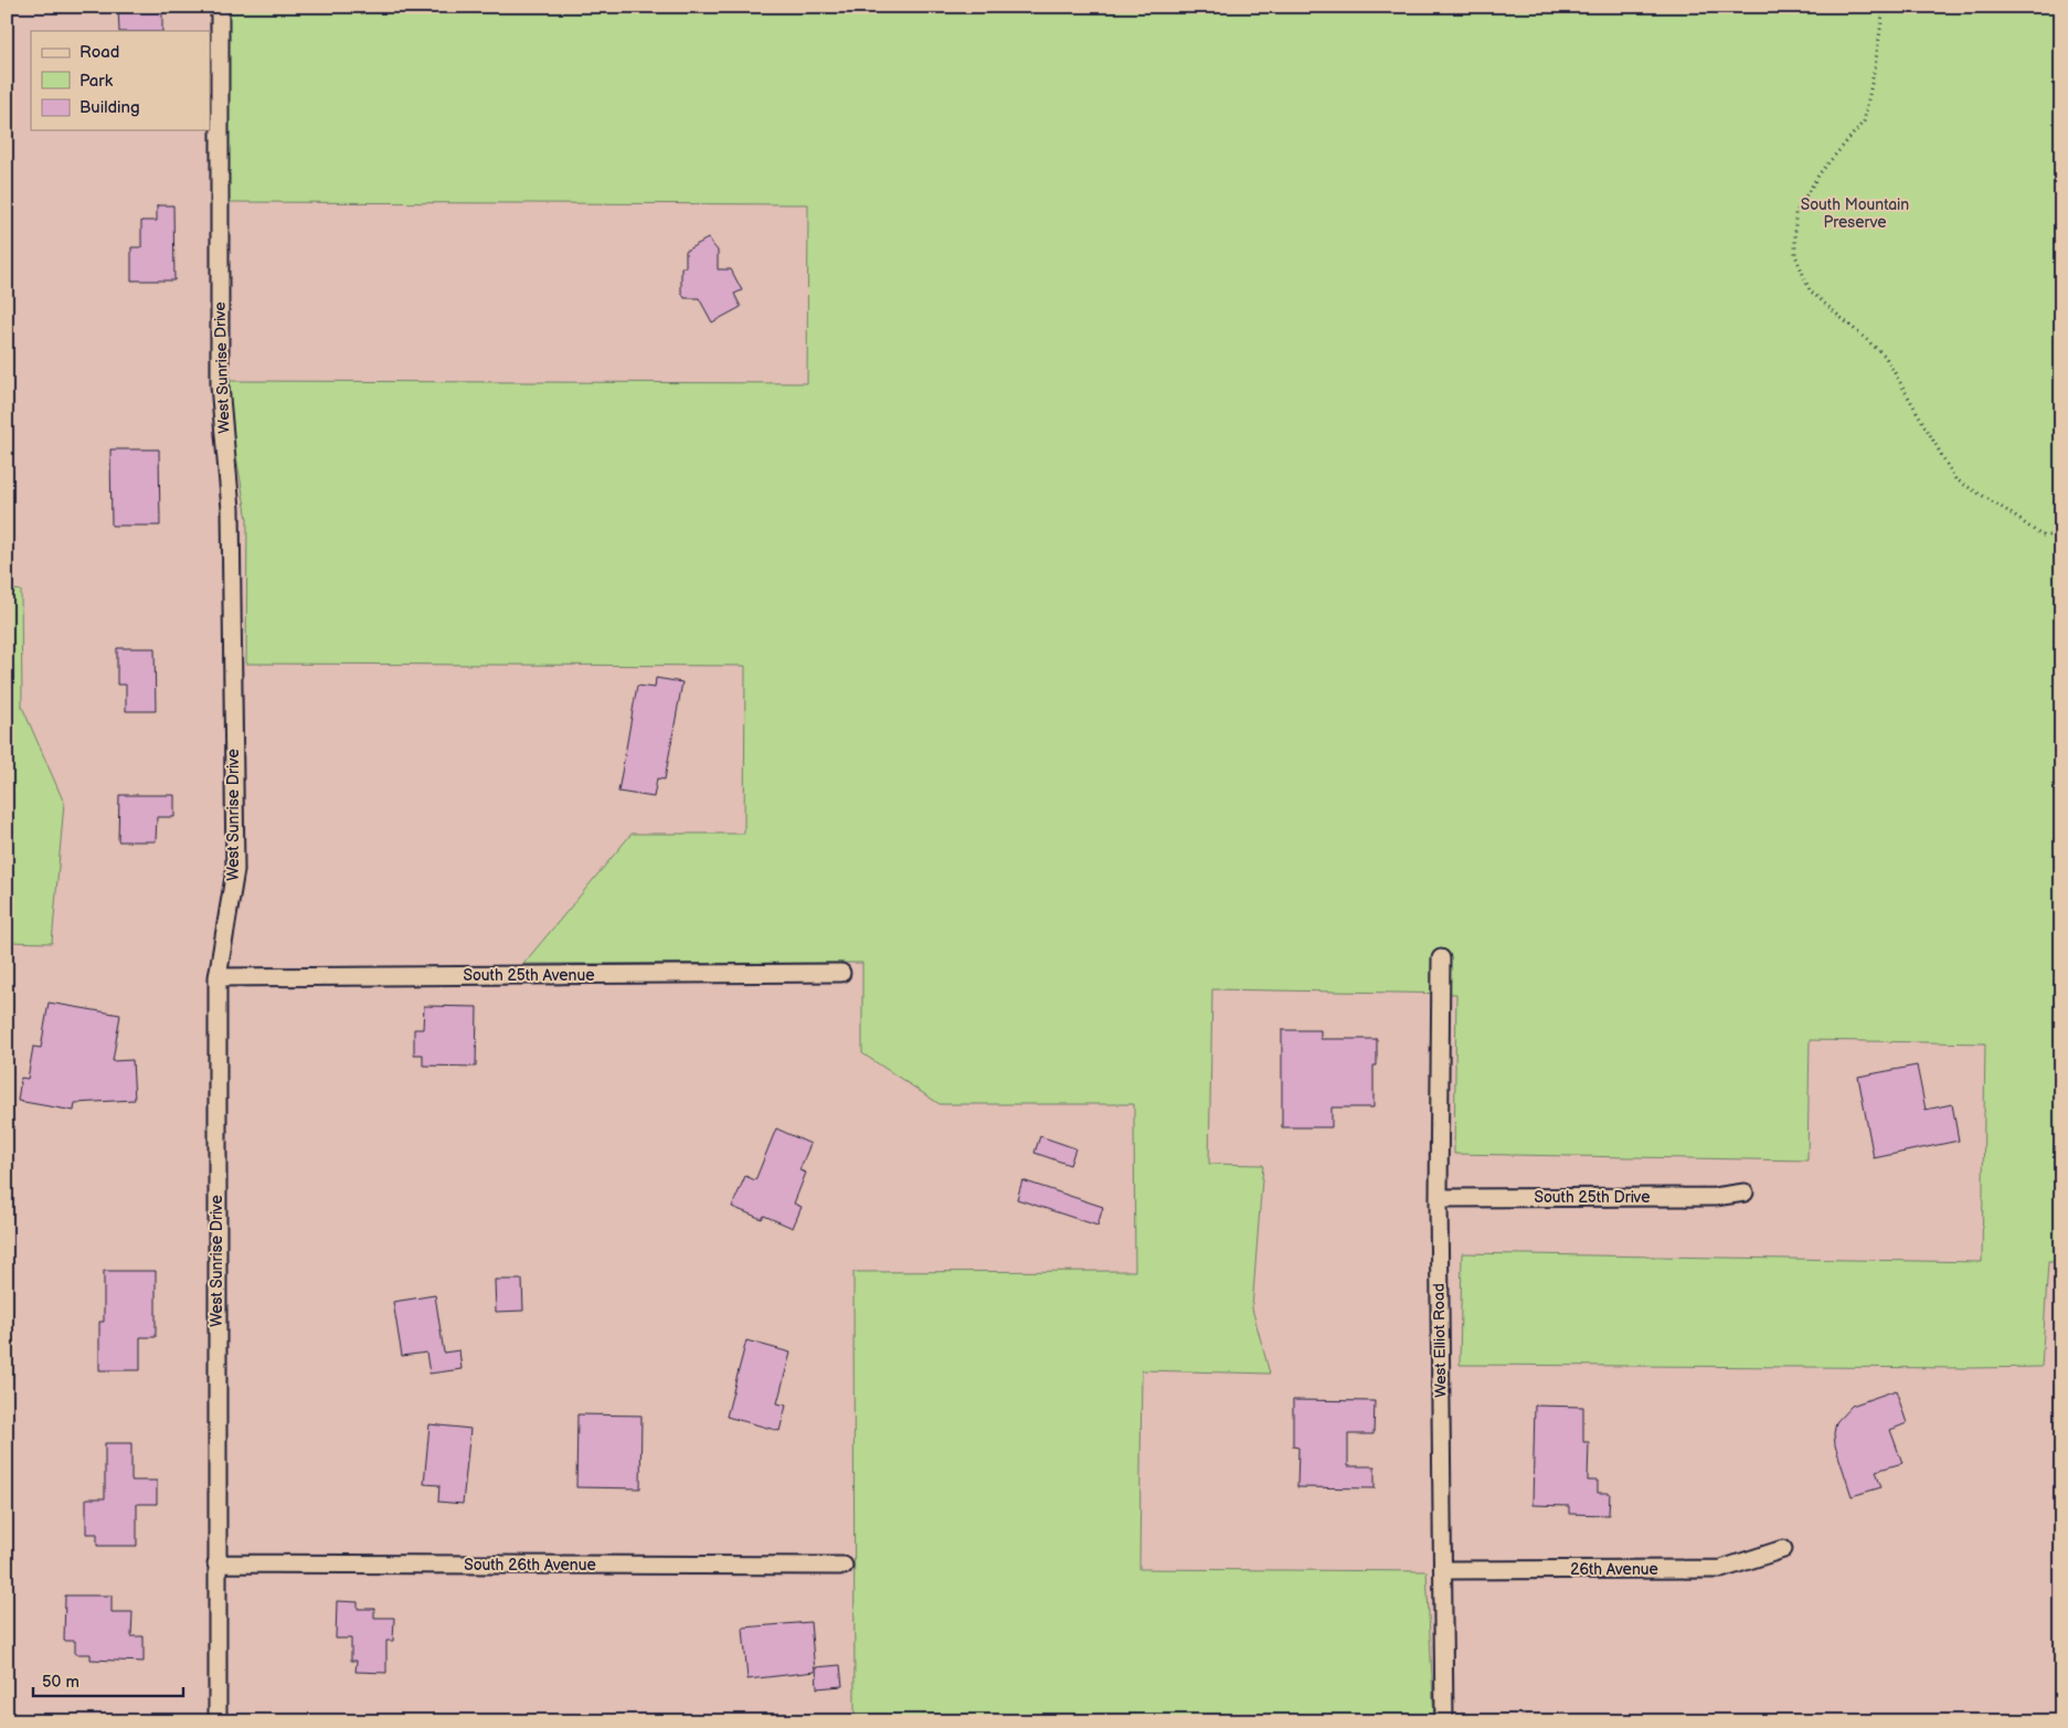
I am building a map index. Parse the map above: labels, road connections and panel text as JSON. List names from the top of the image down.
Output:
{
  "streets": {
    "street": [
      "West Sunrise Drive",
      "South 25th Avenue",
      "South 25th Drive",
      "West Elliot Road",
      "South 26th Avenue",
      "26th Avenue"
    ]
  },
  "crossings": [
    ["West Sunrise Drive", "South 25th Avenue"],
    ["West Sunrise Drive", "South 26th Avenue"],
    ["South 25th Drive", "West Elliot Road"],
    ["West Elliot Road", "26th Avenue"]
  ],
  "parks": ["South Mountain Preserve"],
  "legend": ["Road", "Park", "Building"],
  "scale_bar": "50 m"
}
